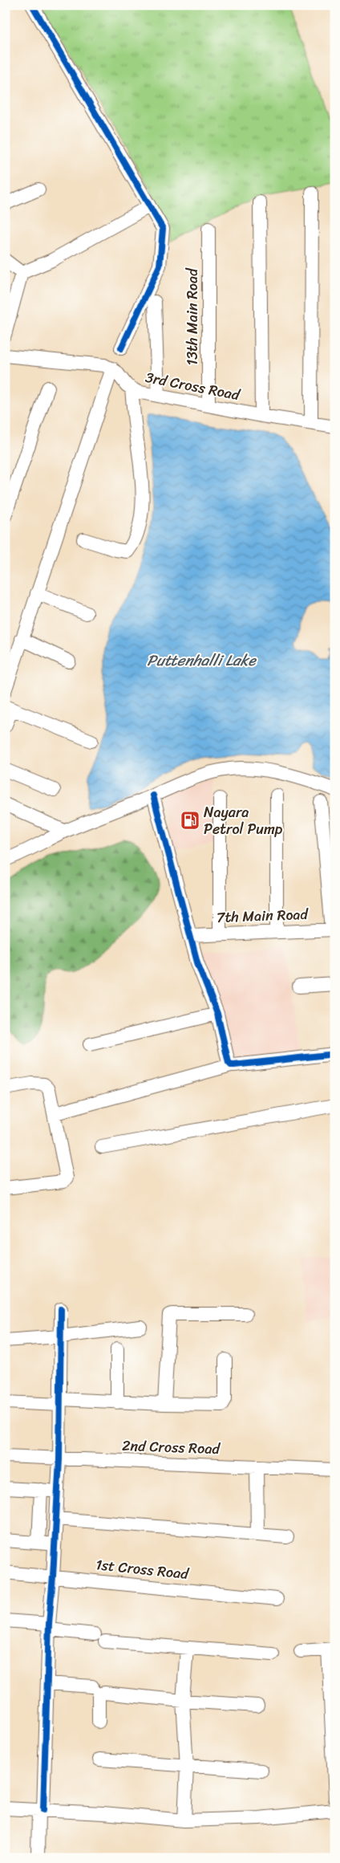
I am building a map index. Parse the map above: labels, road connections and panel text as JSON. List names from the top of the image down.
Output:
{
  "streets": {
    "street": [
      "13th Main Road",
      "3rd Cross Road",
      "7th Main Road",
      "2nd Cross Road",
      "1st Cross Road"
    ]
  },
  "crossings": [
    ["13th Main Road", "3rd Cross Road"]
  ],
  "water": ["Puttenhalli Lake"],
  "places": {
    "fuel station": ["Nayara Petrol Pump"]
  }
}
